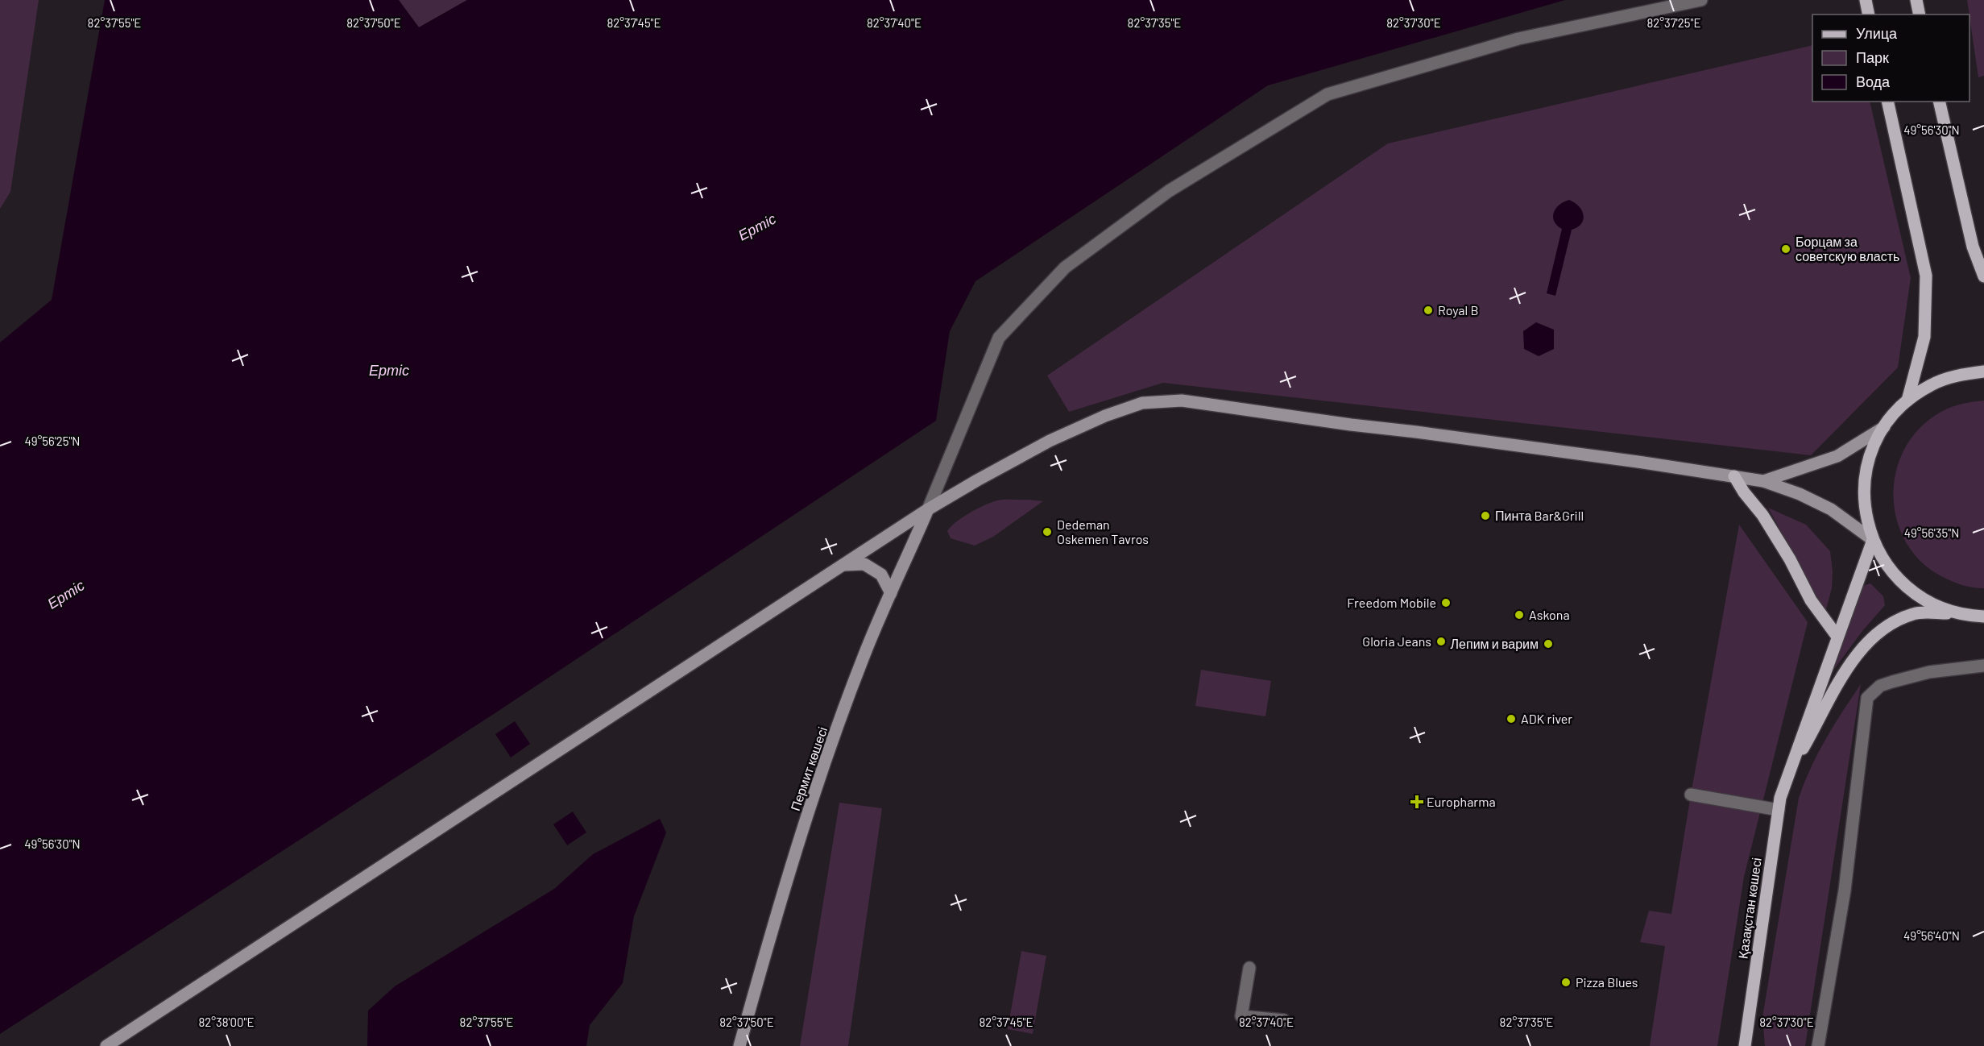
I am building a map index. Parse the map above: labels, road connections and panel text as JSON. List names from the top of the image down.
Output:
{
  "streets": {
    "main road": ["Пермит көшесі", "Қазақстан көшесі"]
  },
  "water": ["Ертіс"],
  "places": {
    "other": [
      "Борцам за советскую власть",
      "Royal B",
      "Пинта Bar&Grill",
      "Dedeman Oskemen Tavros",
      "Freedom Mobile",
      "Askona",
      "Gloria Jeans",
      "Лепим и варим",
      "ADK river",
      "Pizza Blues"
    ],
    "health": ["Europharma"]
  },
  "legend": ["Улица", "Парк", "Вода"],
  "coordinates": [
    "82°37'55\"E",
    "82°37'50\"E",
    "82°37'45\"E",
    "82°37'40\"E",
    "82°37'35\"E",
    "82°37'30\"E",
    "82°37'25\"E",
    "49°56'30\"N",
    "49°56'25\"N",
    "49°56'35\"N",
    "49°56'40\"N",
    "82°38'00\"E"
  ]
}
